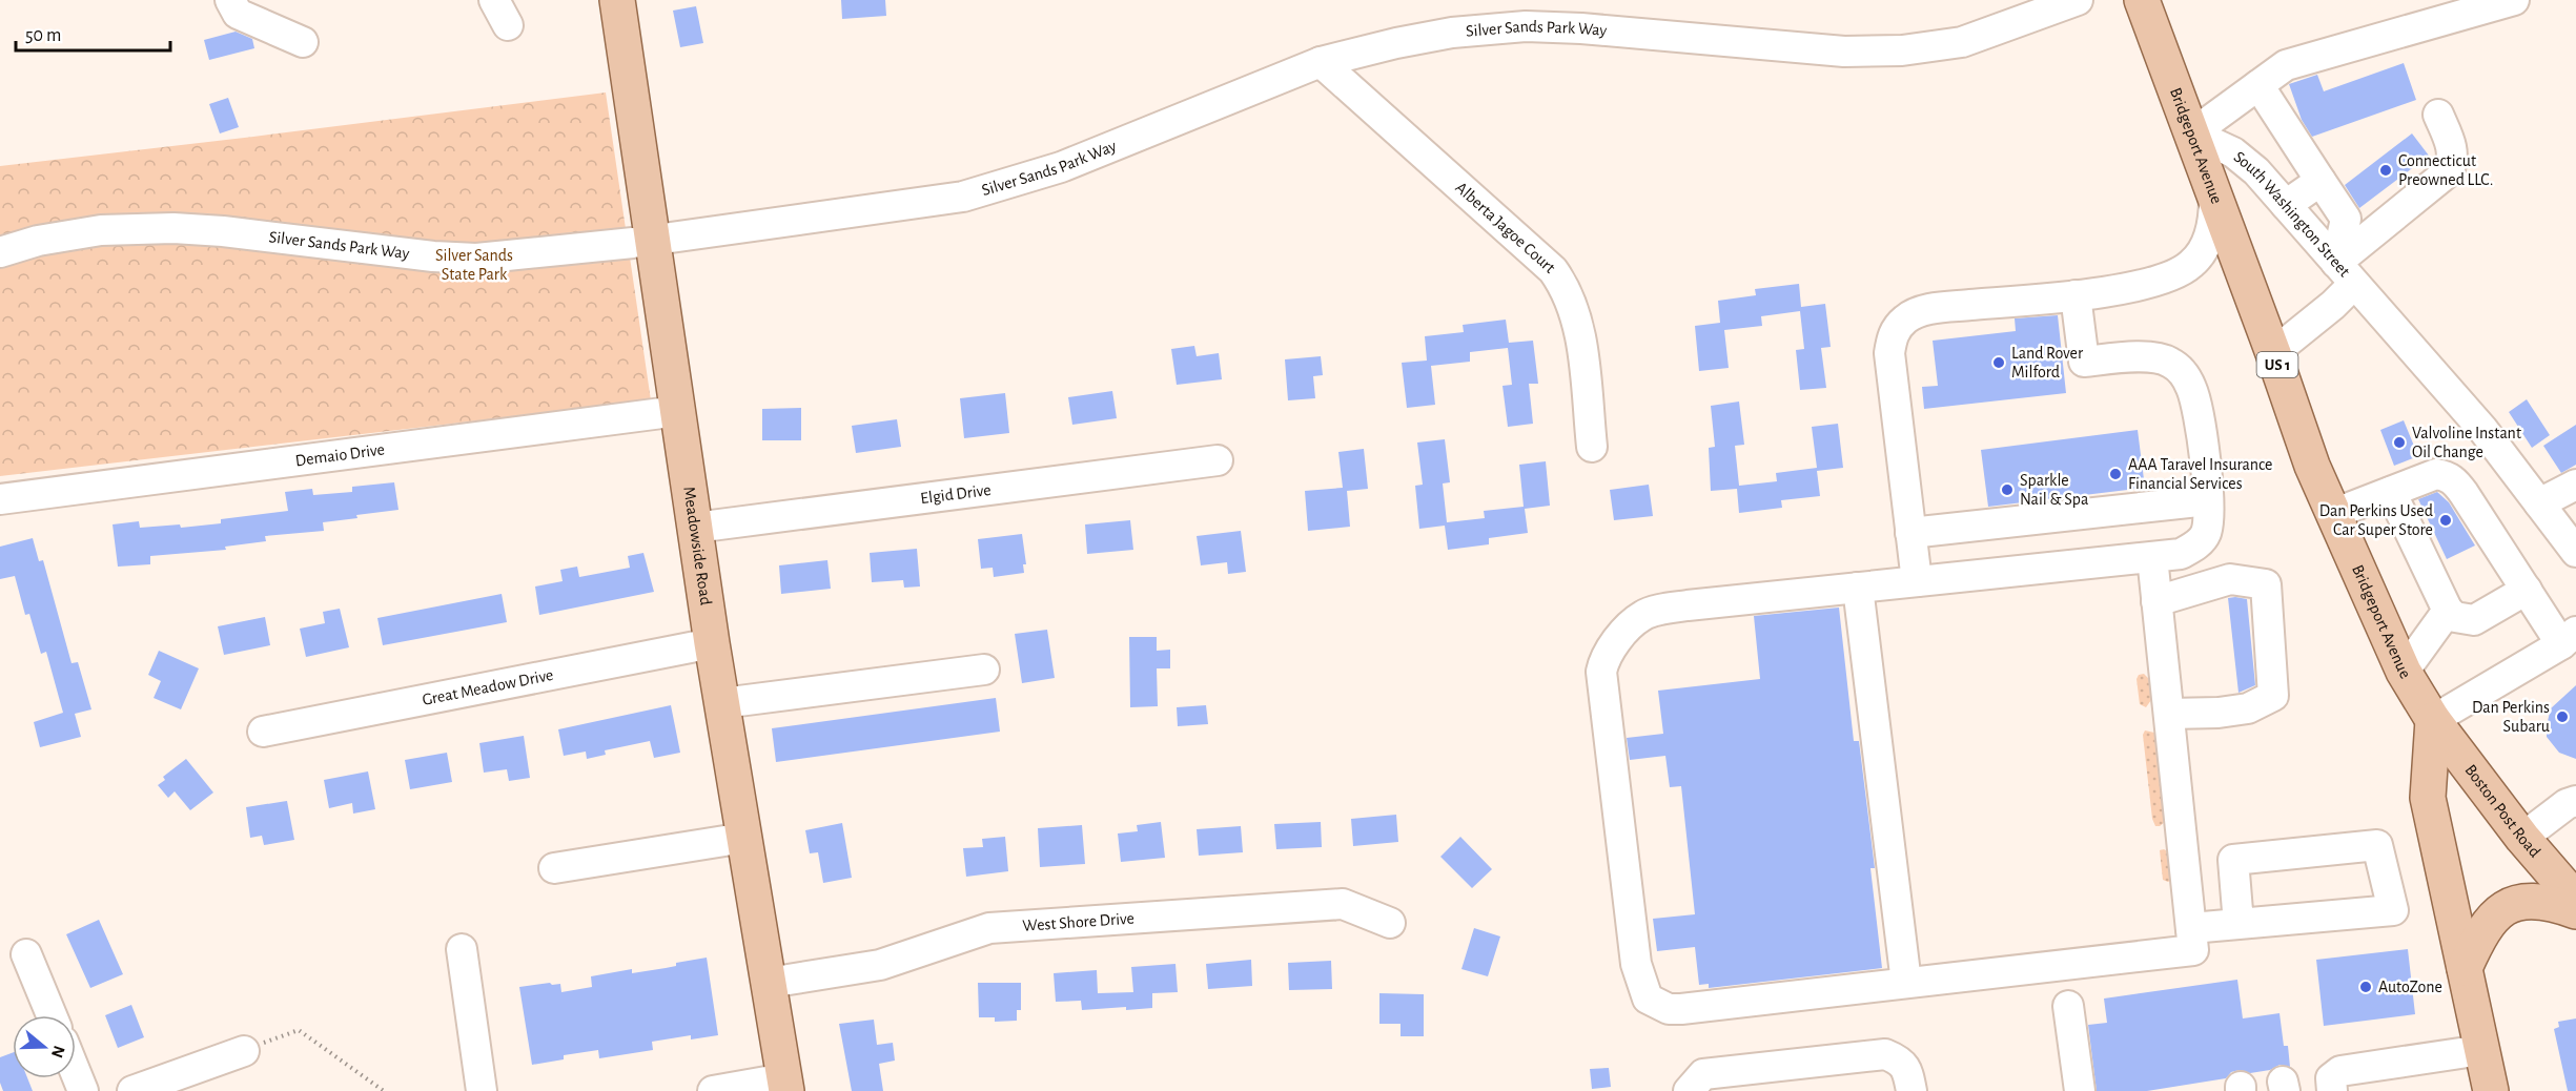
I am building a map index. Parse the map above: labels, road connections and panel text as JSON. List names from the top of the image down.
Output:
{
  "streets": {
    "main road": [
      "Bridgeport Avenue",
      "US 1",
      "Meadowside Road",
      "Boston Post Road"
    ],
    "street": [
      "Silver Sands Park Way",
      "South Washington Street",
      "Alberta Jagoe Court",
      "Demaio Drive",
      "Elgid Drive",
      "Great Meadow Drive",
      "West Shore Drive"
    ]
  },
  "crossings": [
    ["Silver Sands Park Way", "Alberta Jagoe Court"],
    ["Silver Sands Park Way", "Meadowside Road"],
    ["Bridgeport Avenue", "South Washington Street"],
    ["Bridgeport Avenue", "Boston Post Road"],
    ["Demaio Drive", "Meadowside Road"],
    ["Elgid Drive", "Meadowside Road"],
    ["Meadowside Road", "Great Meadow Drive"],
    ["Meadowside Road", "West Shore Drive"]
  ],
  "parks": ["Silver Sands State Park"],
  "places": [
    "Connecticut Preowned LLC.",
    "Land Rover Milford",
    "Valvoline Instant Oil Change",
    "AAA Taravel Insurance Financial Services",
    "Sparkle Nail & Spa",
    "Dan Perkins Used Car Super Store",
    "Dan Perkins Subaru",
    "AutoZone"
  ],
  "scale_bar": "50 m",
  "north": "right"
}
